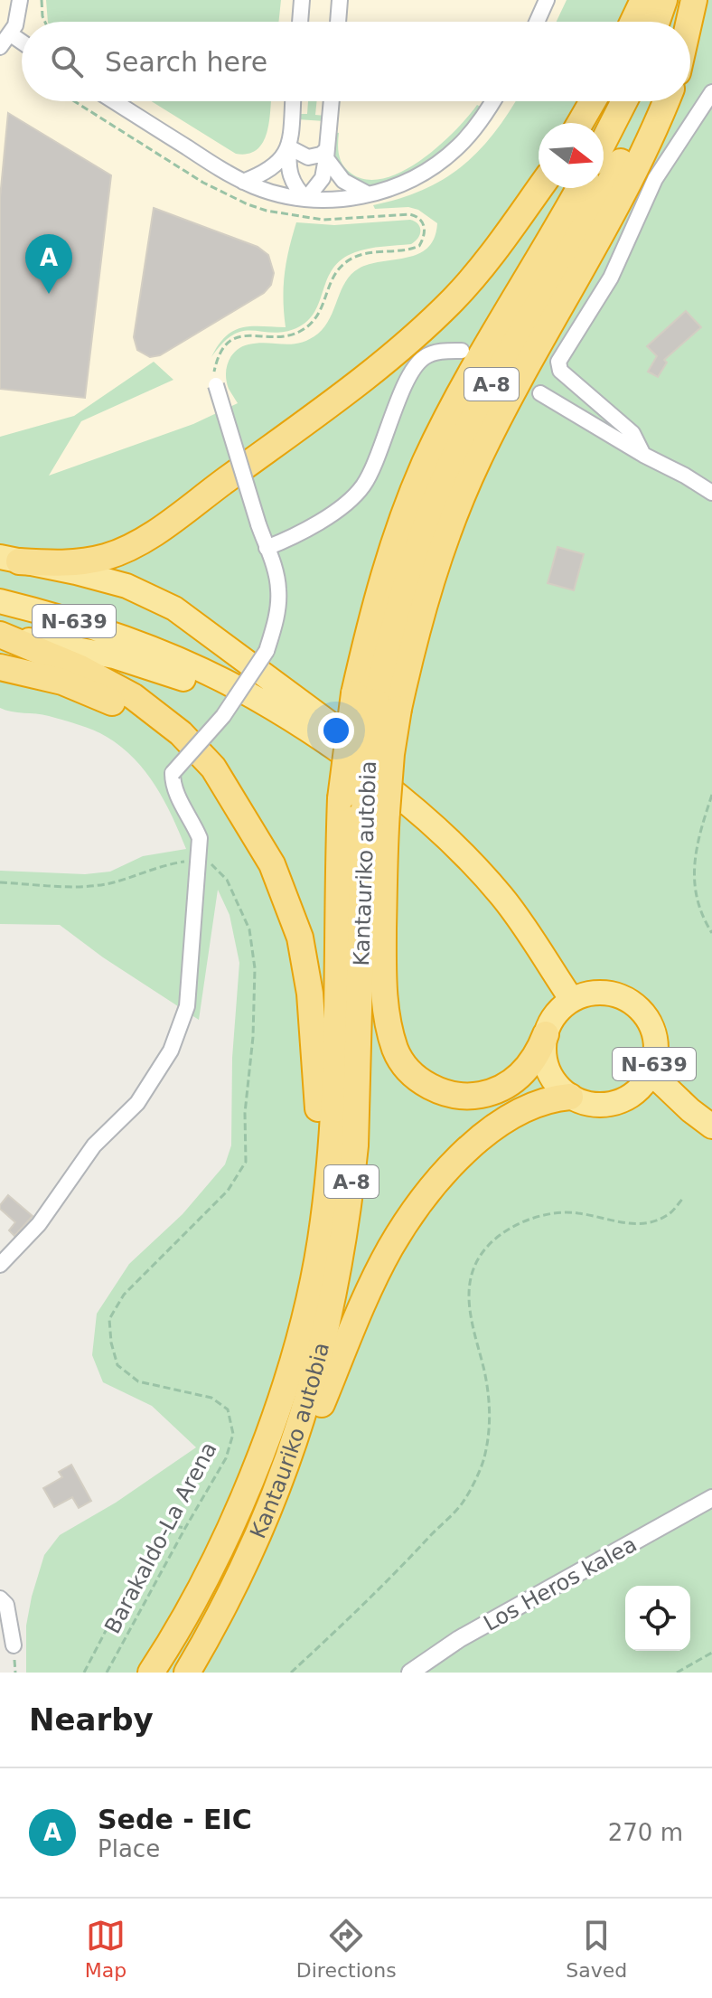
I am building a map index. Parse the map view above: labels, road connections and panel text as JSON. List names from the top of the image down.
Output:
{
  "streets": {
    "highway": ["A-8", "N-639", "Kantauriko autobia"],
    "street": ["Los Heros kalea"],
    "path": ["Barakaldo-La Arena"]
  },
  "crossings": [
    ["N-639", "Kantauriko autobia"]
  ],
  "north": "right",
  "page": {
    "search": "Search here",
    "pins": "A",
    "heading": "Nearby",
    "list": [
      {
        "mark": "A",
        "name": "Sede - EIC",
        "note": "Place",
        "value": "270 m"
      }
    ],
    "nav": ["Map", "Directions", "Saved"]
  }
}
